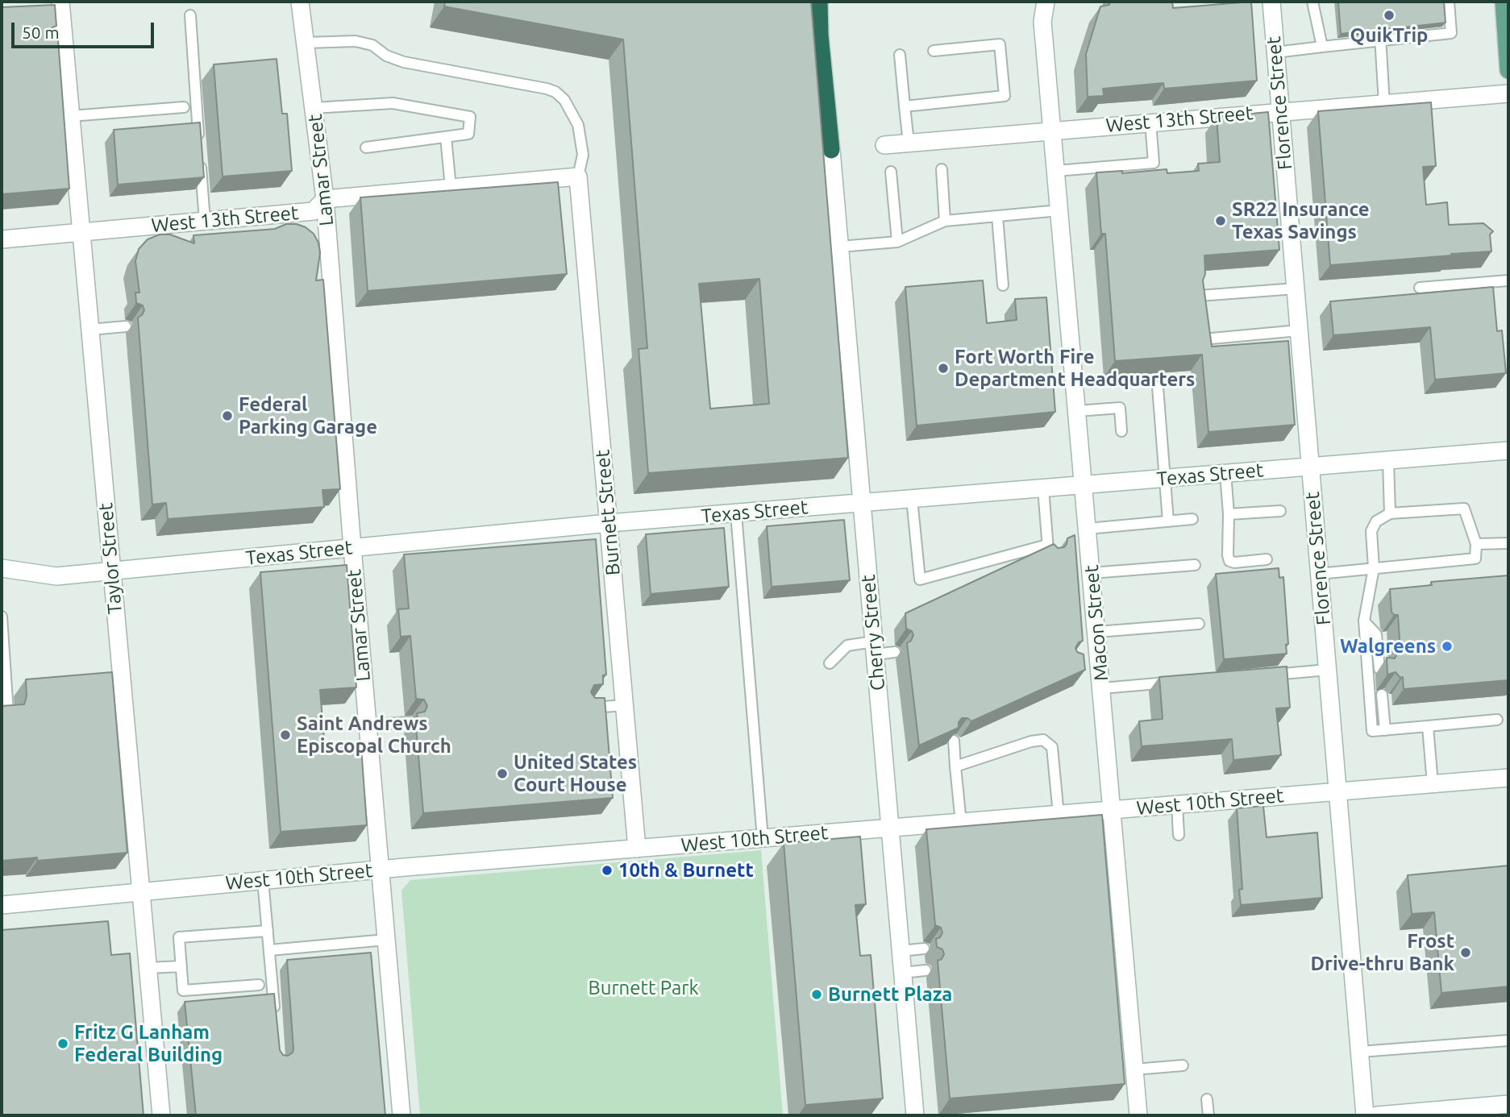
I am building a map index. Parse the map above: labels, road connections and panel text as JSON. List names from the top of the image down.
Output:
{
  "streets": {
    "street": [
      "Florence Street",
      "West 13th Street",
      "Lamar Street",
      "Texas Street",
      "Burnett Street",
      "Taylor Street",
      "Macon Street",
      "Cherry Street",
      "West 10th Street"
    ]
  },
  "crossings": [
    ["Florence Street", "West 13th Street"],
    ["Florence Street", "Texas Street"],
    ["Florence Street", "West 10th Street"],
    ["West 13th Street", "Lamar Street"],
    ["West 13th Street", "Burnett Street"],
    ["West 13th Street", "Taylor Street"],
    ["West 13th Street", "Macon Street"],
    ["Lamar Street", "Texas Street"],
    ["Lamar Street", "West 10th Street"],
    ["Texas Street", "Burnett Street"],
    ["Texas Street", "Taylor Street"],
    ["Texas Street", "Macon Street"],
    ["Texas Street", "Cherry Street"],
    ["Burnett Street", "West 10th Street"],
    ["Taylor Street", "West 10th Street"],
    ["Macon Street", "West 10th Street"],
    ["Cherry Street", "West 10th Street"]
  ],
  "parks": ["Burnett Park"],
  "places": [
    "QuikTrip",
    "SR22 Insurance Texas Savings",
    "Fort Worth Fire Department Headquarters",
    "Federal Parking Garage",
    "Walgreens",
    "Saint Andrews Episcopal Church",
    "United States Court House",
    "10th & Burnett",
    "Frost Drive-thru Bank",
    "Burnett Plaza",
    "Fritz G Lanham Federal Building"
  ],
  "scale_bar": "50 m"
}
